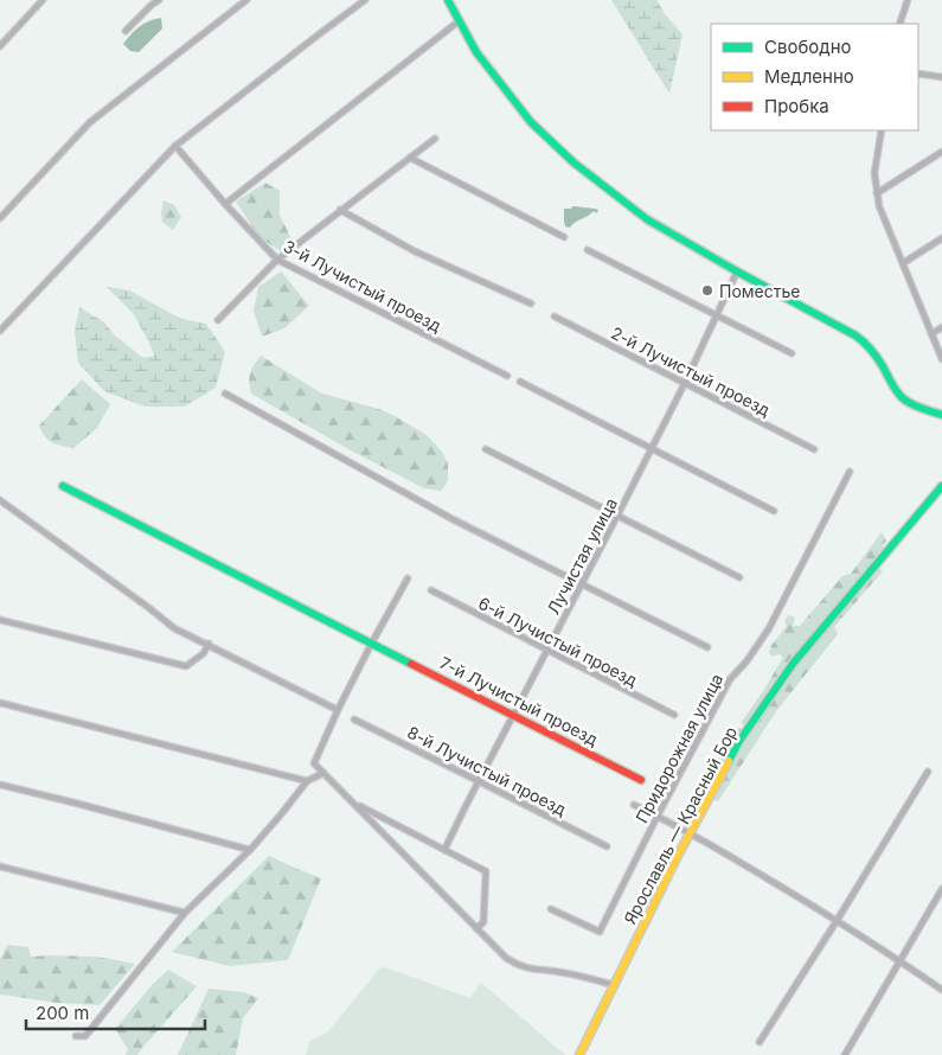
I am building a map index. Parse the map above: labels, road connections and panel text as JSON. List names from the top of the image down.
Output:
{
  "streets": {
    "street": [
      "3-й Лучистый проезд",
      "2-й Лучистый проезд",
      "Лучистая улица",
      "6-й Лучистый проезд",
      "7-й Лучистый проезд",
      "Придорожная улица",
      "8-й Лучистый проезд",
      "Ярославль — Красный Бор"
    ]
  },
  "crossings": [
    ["2-й Лучистый проезд", "Лучистая улица"],
    ["Лучистая улица", "6-й Лучистый проезд"],
    ["Лучистая улица", "7-й Лучистый проезд"],
    ["Лучистая улица", "8-й Лучистый проезд"]
  ],
  "places": ["Поместье"],
  "legend": ["Свободно", "Медленно", "Пробка"],
  "scale_bar": "200 m"
}
